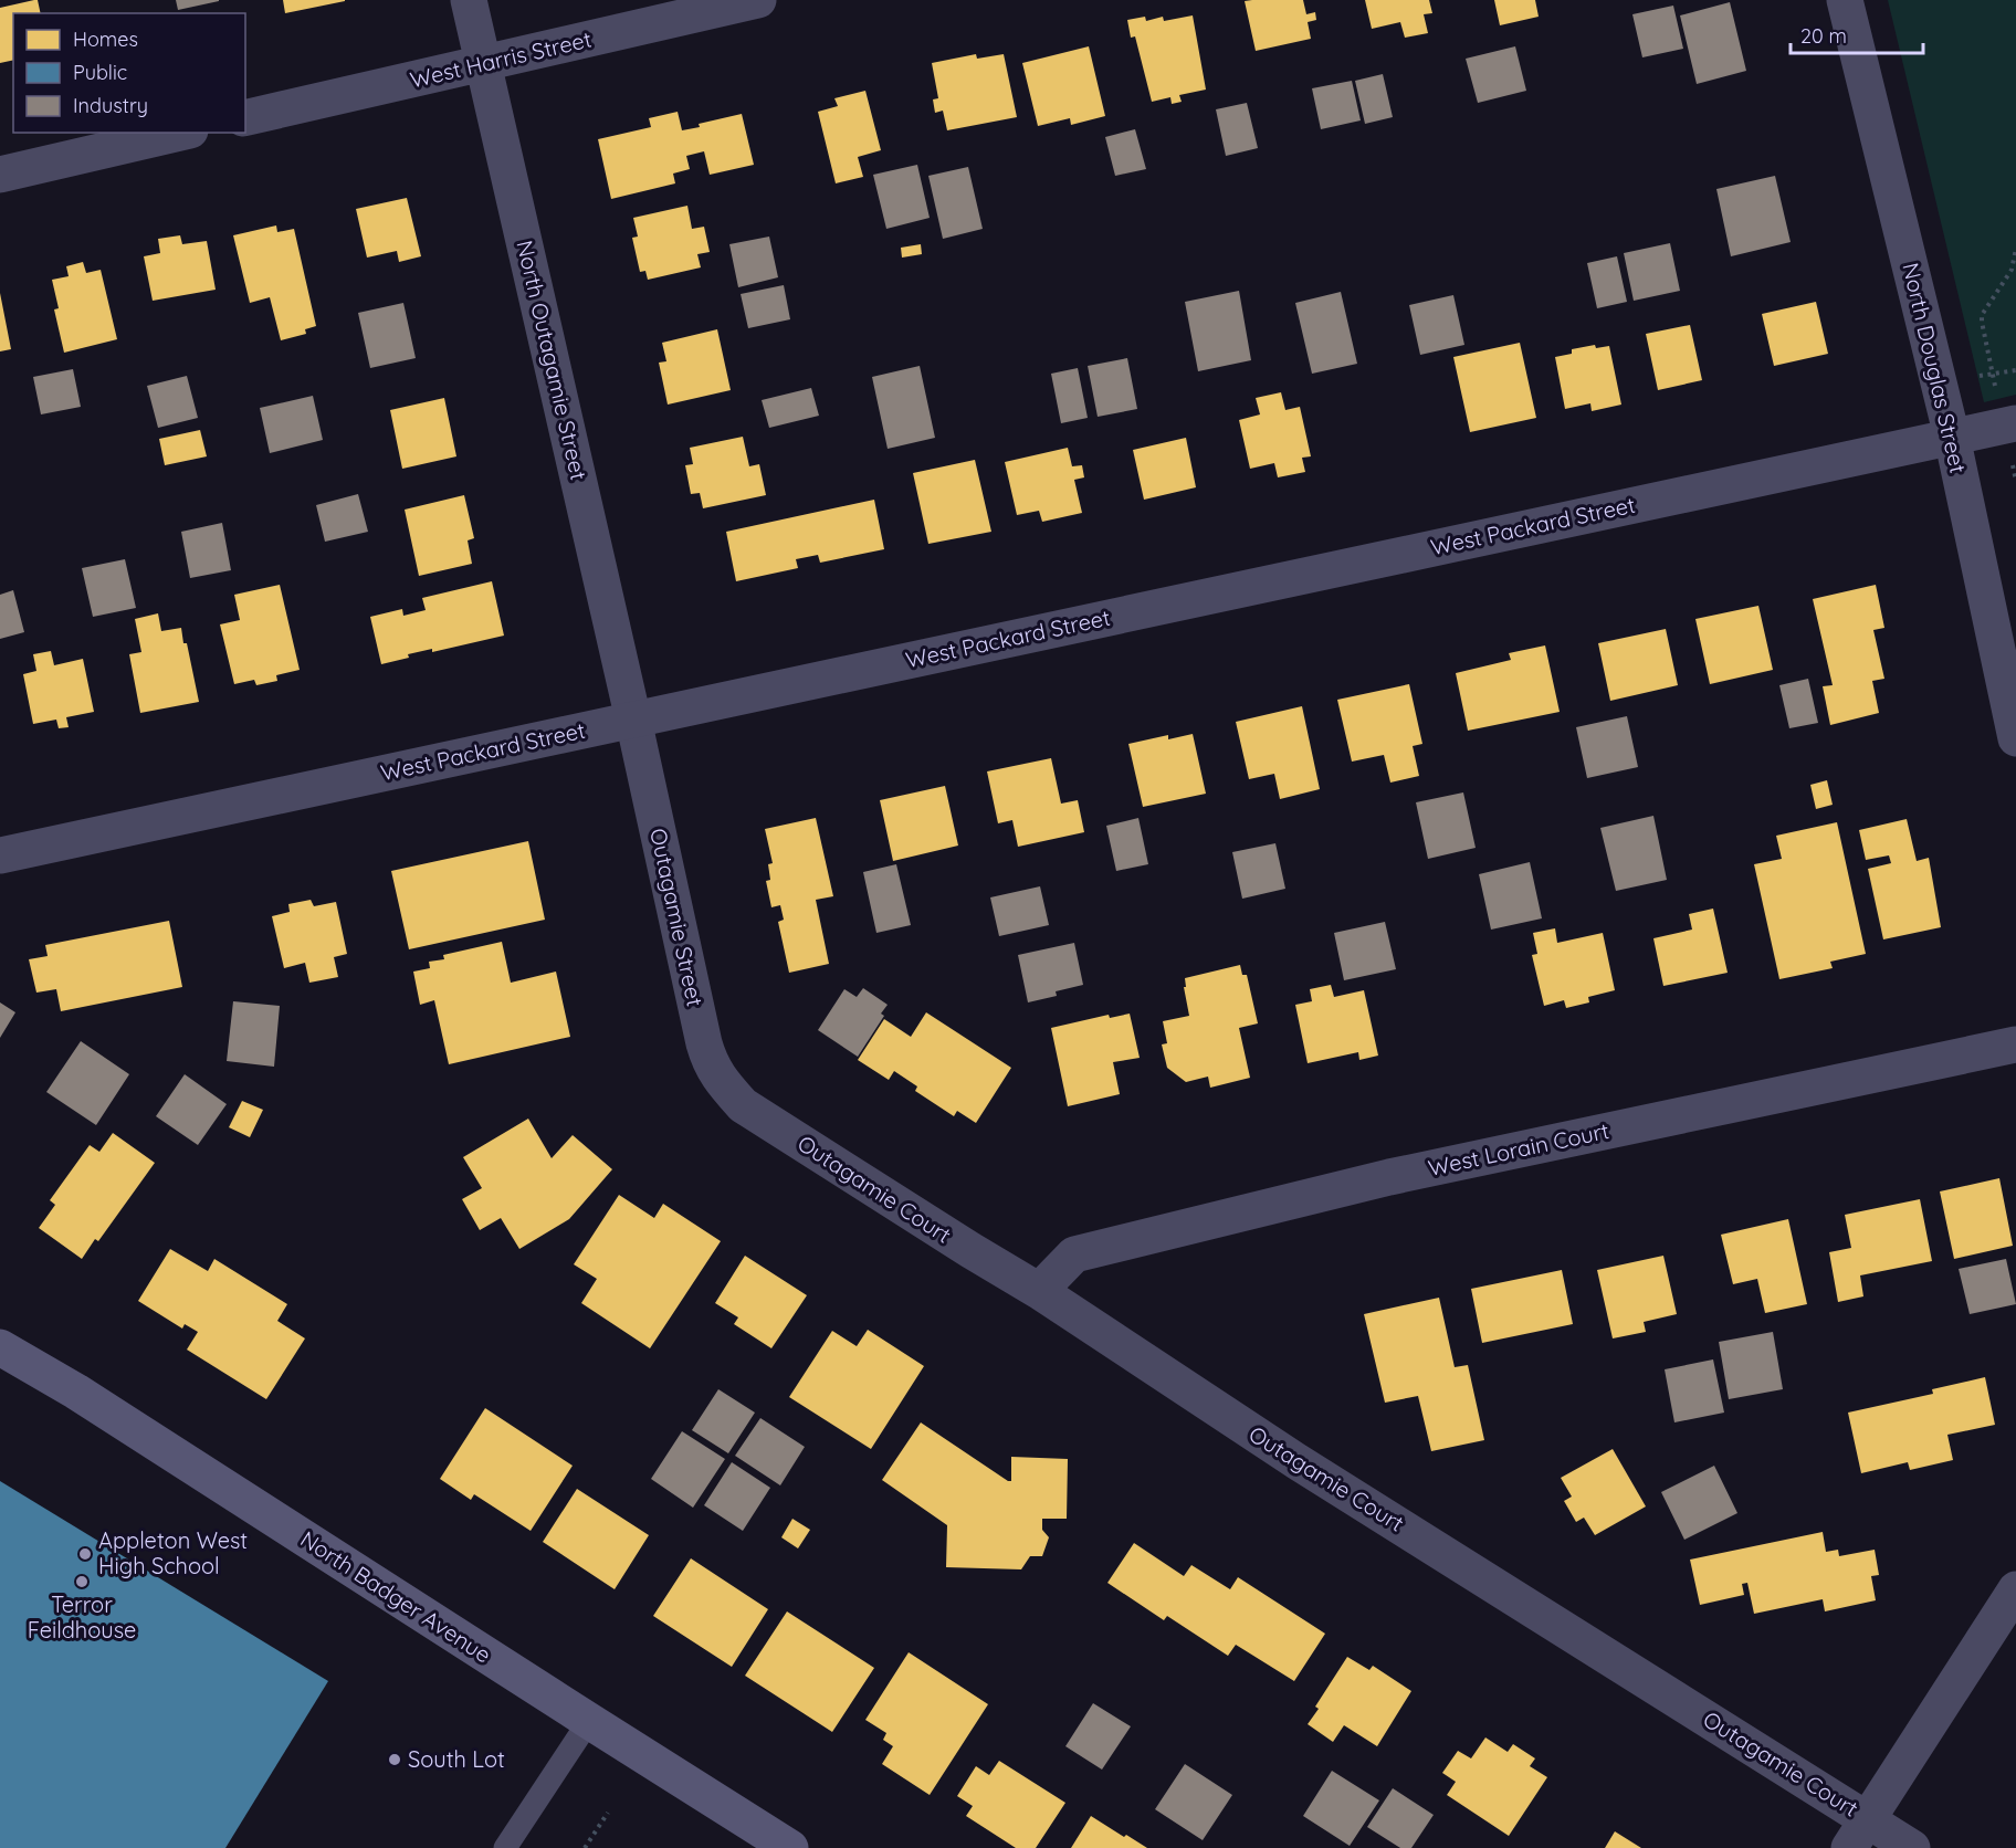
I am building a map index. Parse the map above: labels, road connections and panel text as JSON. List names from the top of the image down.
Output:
{
  "streets": {
    "main road": ["North Badger Avenue"],
    "street": [
      "West Harris Street",
      "North Outagamie Street",
      "North Douglas Street",
      "West Packard Street",
      "Outagamie Street",
      "West Lorain Court",
      "Outagamie Court"
    ]
  },
  "crossings": [
    ["West Harris Street", "North Outagamie Street"],
    ["North Outagamie Street", "West Packard Street"],
    ["North Outagamie Street", "Outagamie Street"],
    ["North Douglas Street", "West Packard Street"],
    ["West Packard Street", "Outagamie Street"],
    ["Outagamie Street", "Outagamie Court"],
    ["West Lorain Court", "Outagamie Court"]
  ],
  "places": ["Appleton West High School", "Terror Feildhouse", "South Lot"],
  "legend": ["Homes", "Public", "Industry"],
  "scale_bar": "20 m"
}
